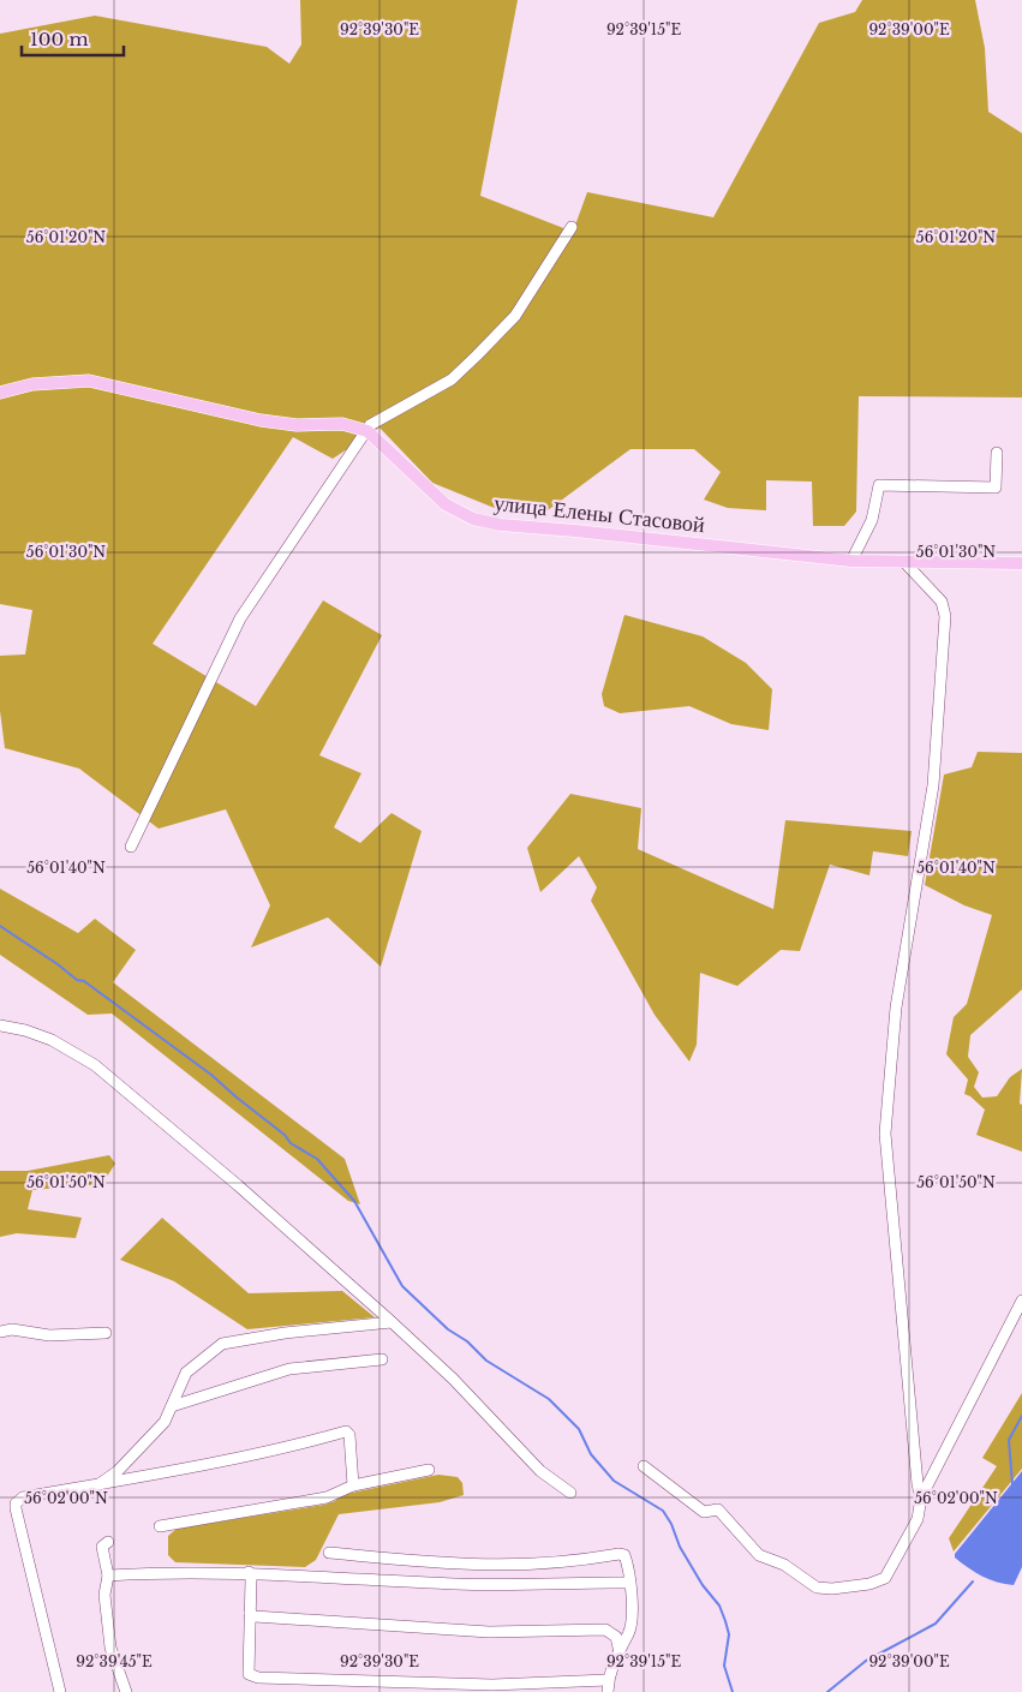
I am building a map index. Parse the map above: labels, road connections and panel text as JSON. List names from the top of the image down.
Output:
{
  "streets": {
    "main road": ["улица Елены Стасовой"]
  },
  "scale_bar": "100 m",
  "coordinates": [
    "92°39'30\"E",
    "92°39'15\"E",
    "92°39'00\"E",
    "56°01'20\"N",
    "56°01'30\"N",
    "56°01'40\"N",
    "56°01'50\"N",
    "56°02'00\"N",
    "92°39'45\"E"
  ]
}
